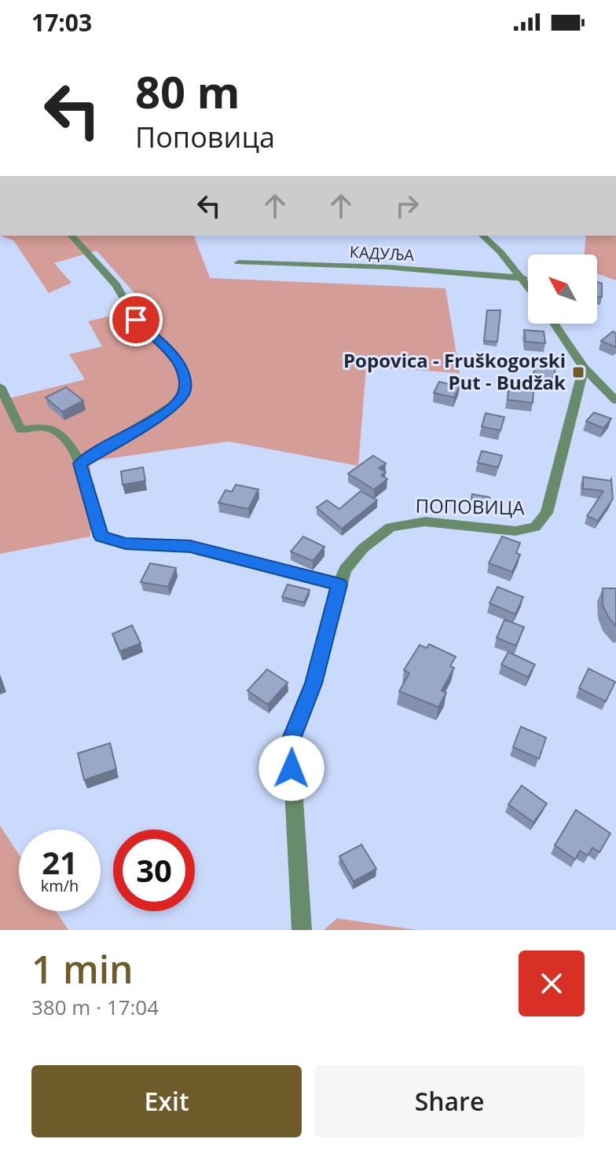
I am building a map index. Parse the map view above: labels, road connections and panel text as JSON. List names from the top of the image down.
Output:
{
  "streets": {
    "street": ["КАДУЉА", "ПОПОВИЦА"]
  },
  "places": {
    "transit": ["Popovica - Fruškogorski Put - Budžak"]
  },
  "north": "top left",
  "page": {
    "status": "17:03",
    "turn": ["80 m", "Поповица"],
    "speed": "21 km/h",
    "limit": "30",
    "heading": ["1 min", "380 m · 17:04"],
    "buttons": ["Exit", "Share"]
  }
}
